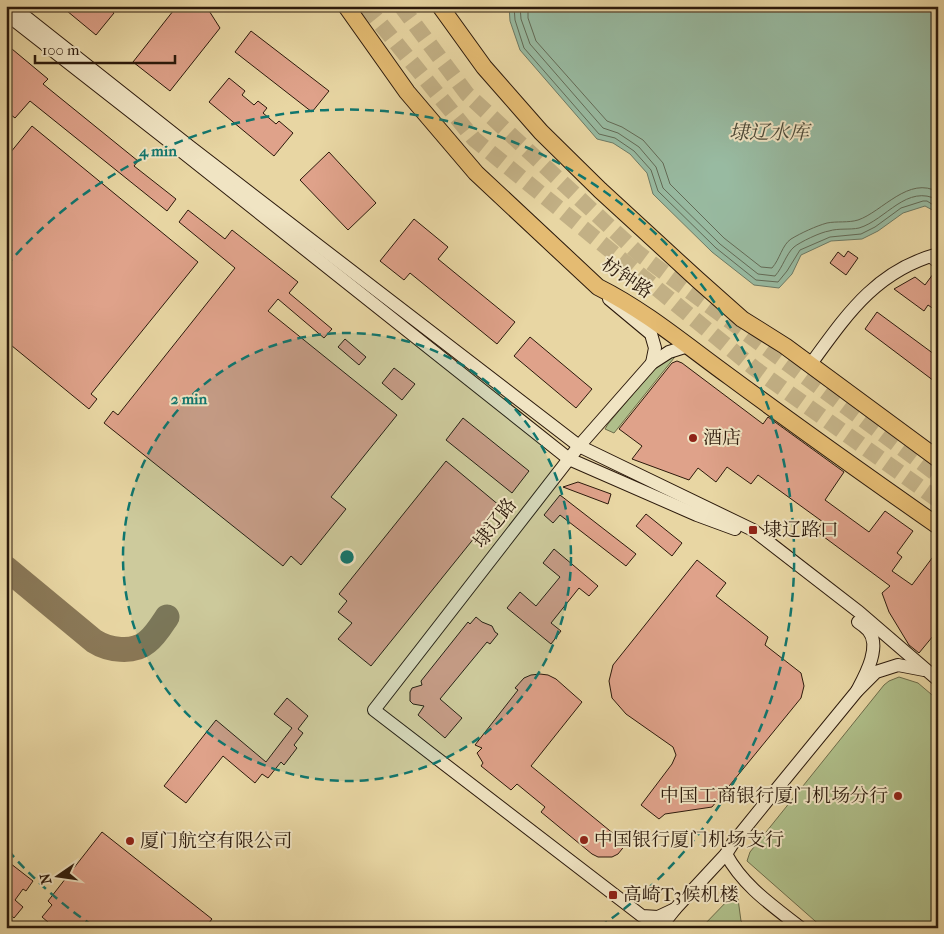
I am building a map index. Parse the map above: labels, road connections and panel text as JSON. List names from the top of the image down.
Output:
{
  "streets": {
    "highway": ["枋钟路"],
    "main road": ["埭辽路"]
  },
  "crossings": [
    ["枋钟路", "埭辽路"]
  ],
  "water": ["埭辽水库"],
  "places": {
    "other": [
      "酒店",
      "中国工商银行厦门机场分行",
      "中国银行厦门机场支行",
      "厦门航空有限公司"
    ],
    "transit": ["埭辽路口", "高崎T3候机楼"]
  },
  "scale_bar": "100 m",
  "north": "left",
  "rings": ["4 min", "2 min"]
}
